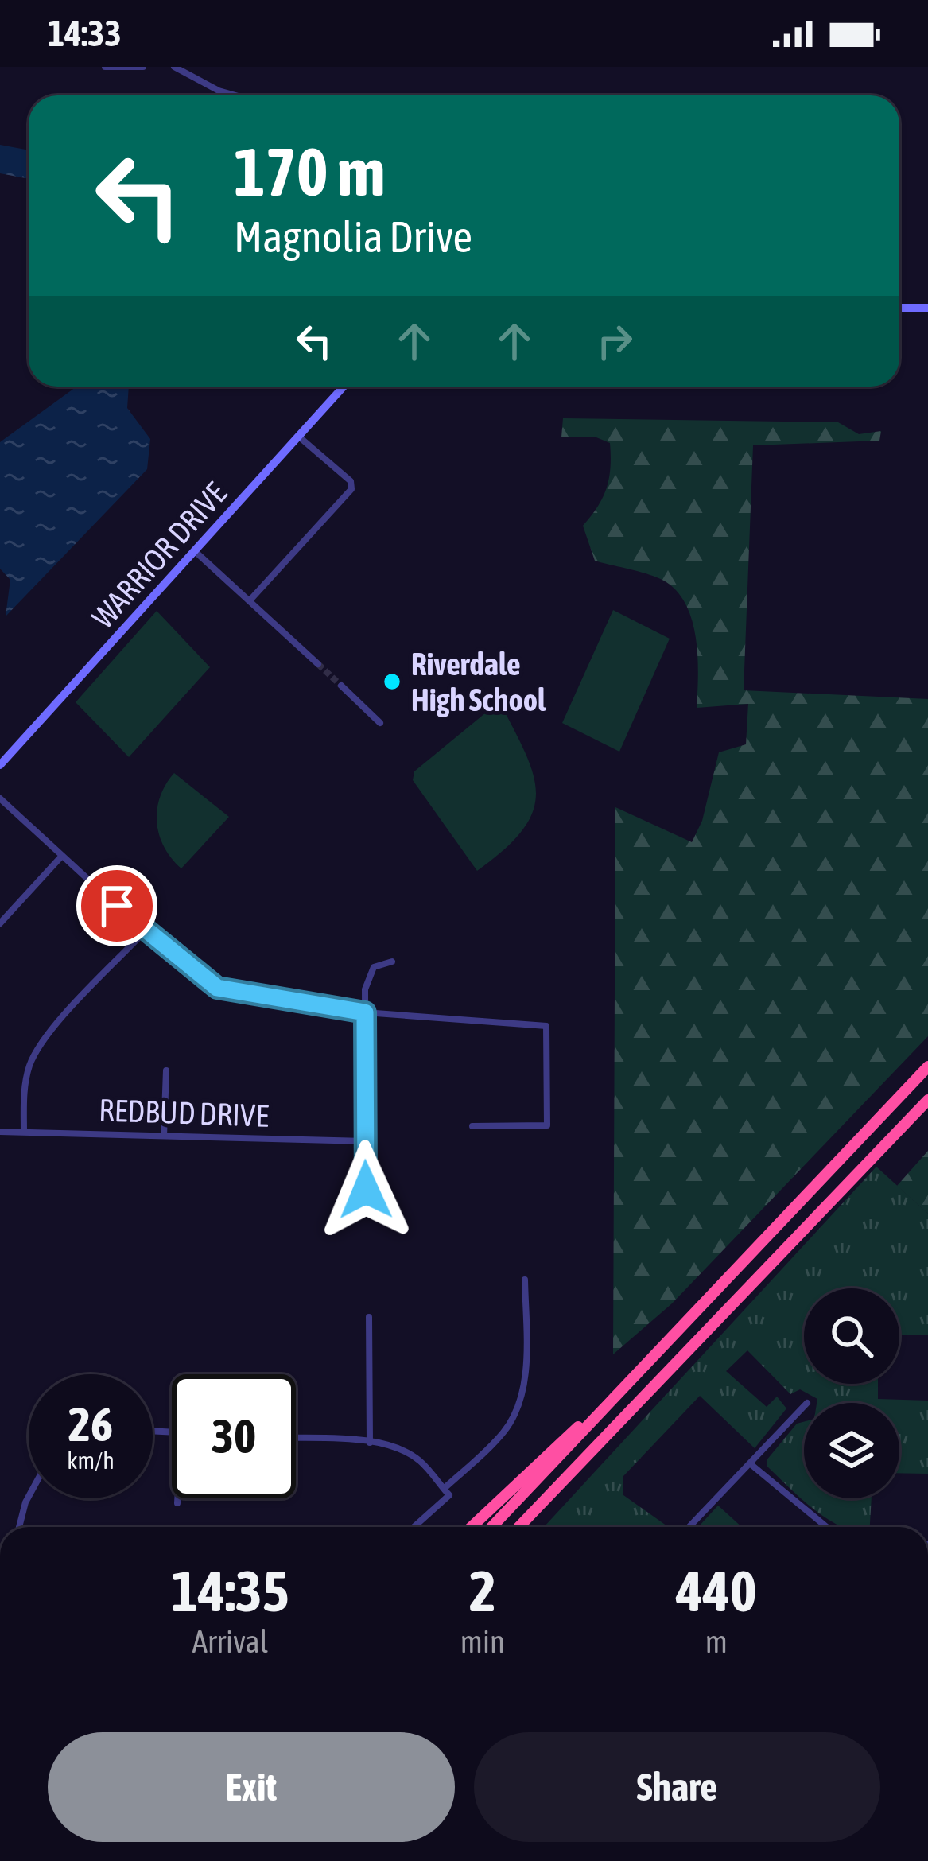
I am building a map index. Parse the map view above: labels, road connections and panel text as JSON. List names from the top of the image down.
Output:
{
  "streets": {
    "street": ["WARRIOR DRIVE", "REDBUD DRIVE"]
  },
  "places": ["Riverdale High School"],
  "page": {
    "status": "14:33",
    "turn": ["170 m", "Magnolia Drive"],
    "speed": "26 km/h",
    "limit": "30",
    "eta": [
      "14:35",
      "Arrival",
      "2",
      "min",
      "440",
      "m"
    ],
    "buttons": ["Exit", "Share"]
  }
}
